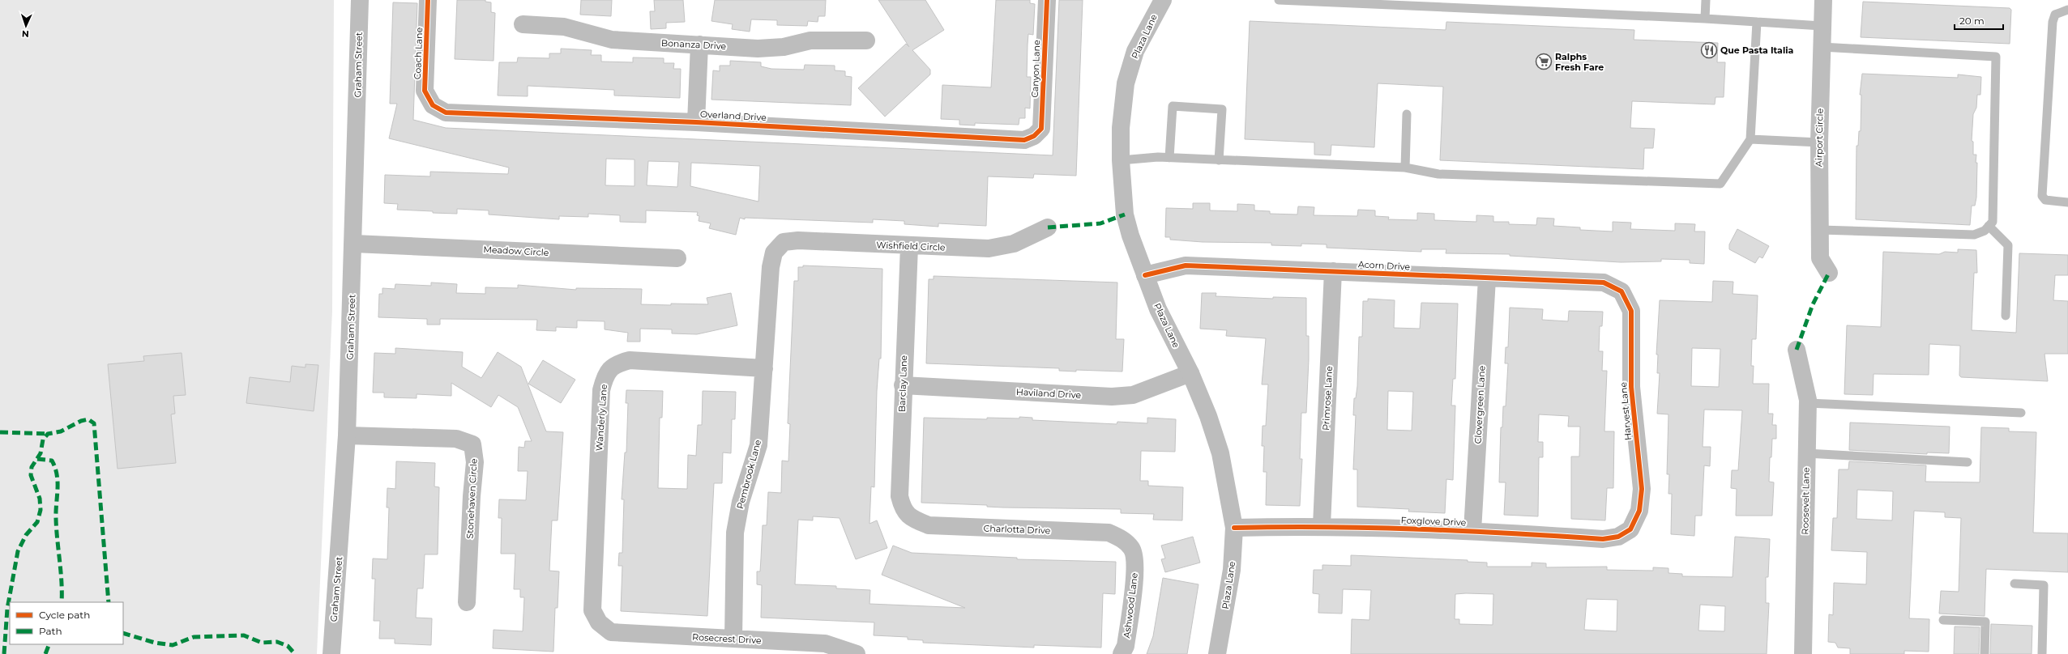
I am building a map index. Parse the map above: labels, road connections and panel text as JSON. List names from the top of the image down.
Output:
{
  "streets": {
    "street": [
      "Plaza Lane",
      "Bonanza Drive",
      "Coach Lane",
      "Graham Street",
      "Canyon Lane",
      "Overland Drive",
      "Airport Circle",
      "Wishfield Circle",
      "Meadow Circle",
      "Acorn Drive",
      "Barclay Lane",
      "Haviland Drive",
      "Primrose Lane",
      "Clovergreen Lane",
      "Harvest Lane",
      "Wanderly Lane",
      "Pembrook Lane",
      "Stonehaven Circle",
      "Roosevelt Lane",
      "Foxglove Drive",
      "Charlotta Drive",
      "Ashwood Lane",
      "Rosecrest Drive"
    ]
  },
  "crossings": [
    ["Plaza Lane", "Acorn Drive"],
    ["Plaza Lane", "Haviland Drive"],
    ["Plaza Lane", "Foxglove Drive"],
    ["Coach Lane", "Overland Drive"],
    ["Graham Street", "Meadow Circle"],
    ["Graham Street", "Stonehaven Circle"],
    ["Canyon Lane", "Overland Drive"],
    ["Wishfield Circle", "Barclay Lane"],
    ["Wishfield Circle", "Pembrook Lane"],
    ["Acorn Drive", "Primrose Lane"],
    ["Acorn Drive", "Clovergreen Lane"],
    ["Acorn Drive", "Harvest Lane"],
    ["Barclay Lane", "Haviland Drive"],
    ["Barclay Lane", "Charlotta Drive"],
    ["Primrose Lane", "Foxglove Drive"],
    ["Clovergreen Lane", "Foxglove Drive"],
    ["Harvest Lane", "Foxglove Drive"],
    ["Wanderly Lane", "Pembrook Lane"],
    ["Wanderly Lane", "Rosecrest Drive"],
    ["Pembrook Lane", "Rosecrest Drive"],
    ["Charlotta Drive", "Ashwood Lane"]
  ],
  "places": {
    "restaurant": ["Que Pasta Italia"],
    "supermarket": ["Ralphs Fresh Fare"]
  },
  "legend": ["Cycle path", "Path"],
  "scale_bar": "20 m",
  "north": "bottom"
}
